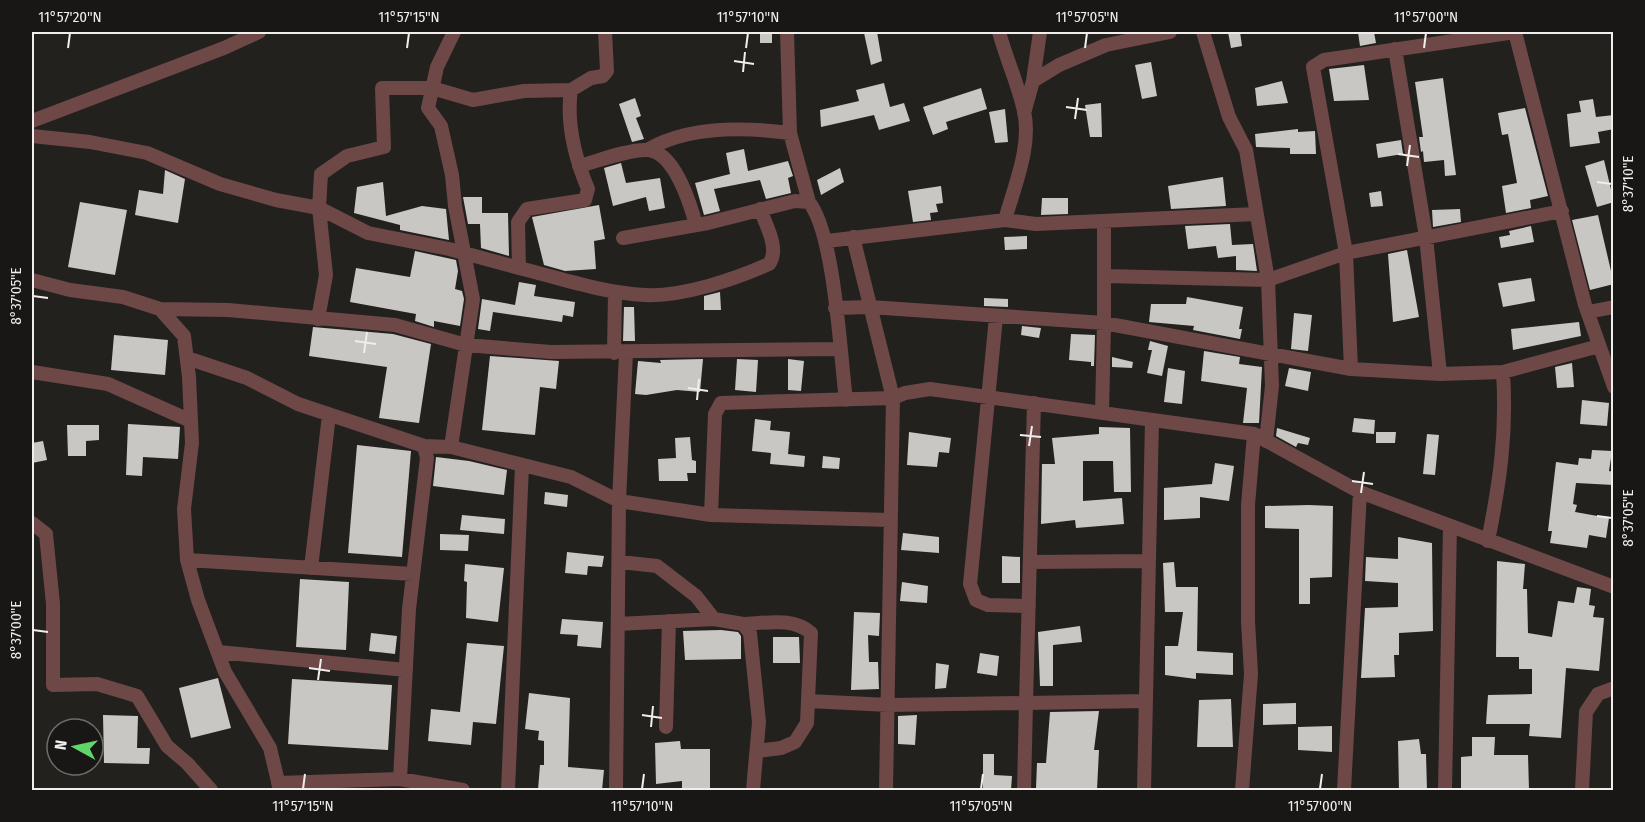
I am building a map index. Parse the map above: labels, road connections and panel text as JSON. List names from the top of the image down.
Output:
{
  "north": "left",
  "coordinates": [
    "11°57'20\"N",
    "11°57'15\"N",
    "11°57'10\"N",
    "11°57'05\"N",
    "11°57'00\"N",
    "8°37'10\"E",
    "8°37'05\"E",
    "8°37'00\"E"
  ]
}
